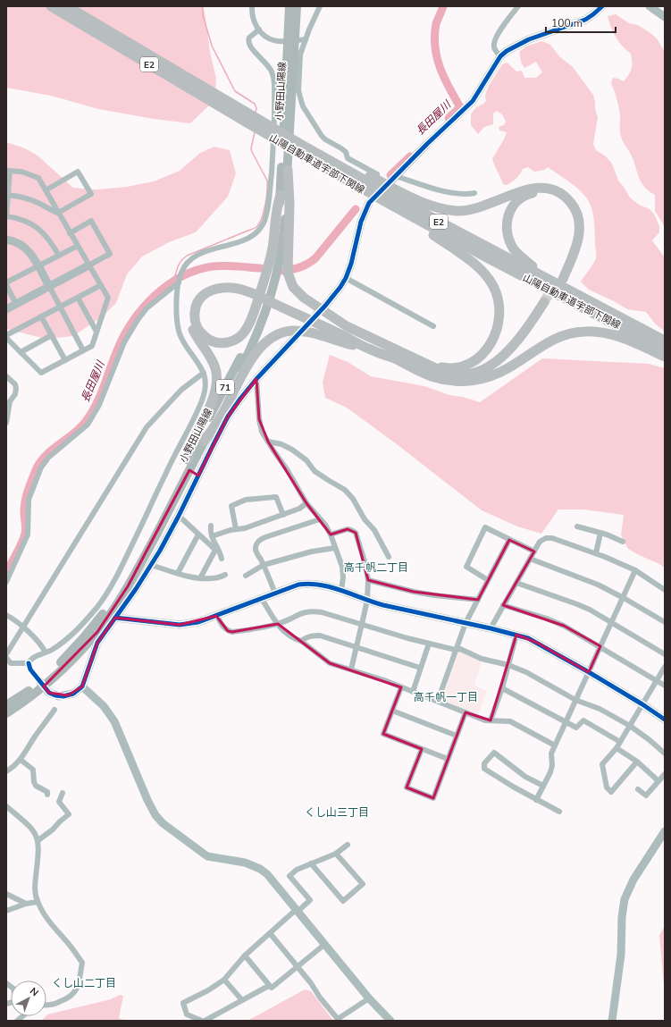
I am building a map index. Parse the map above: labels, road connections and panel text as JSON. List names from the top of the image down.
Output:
{
  "streets": {
    "highway": ["E2", "山陽自動車道宇部下関線"],
    "main road": ["小野田山陽線", "71"]
  },
  "districts": [
    "高千帆二丁目",
    "高千帆一丁目",
    "くし山三丁目",
    "くし山二丁目"
  ],
  "water": ["長田屋川"],
  "scale_bar": "100 m",
  "north": "top right"
}
